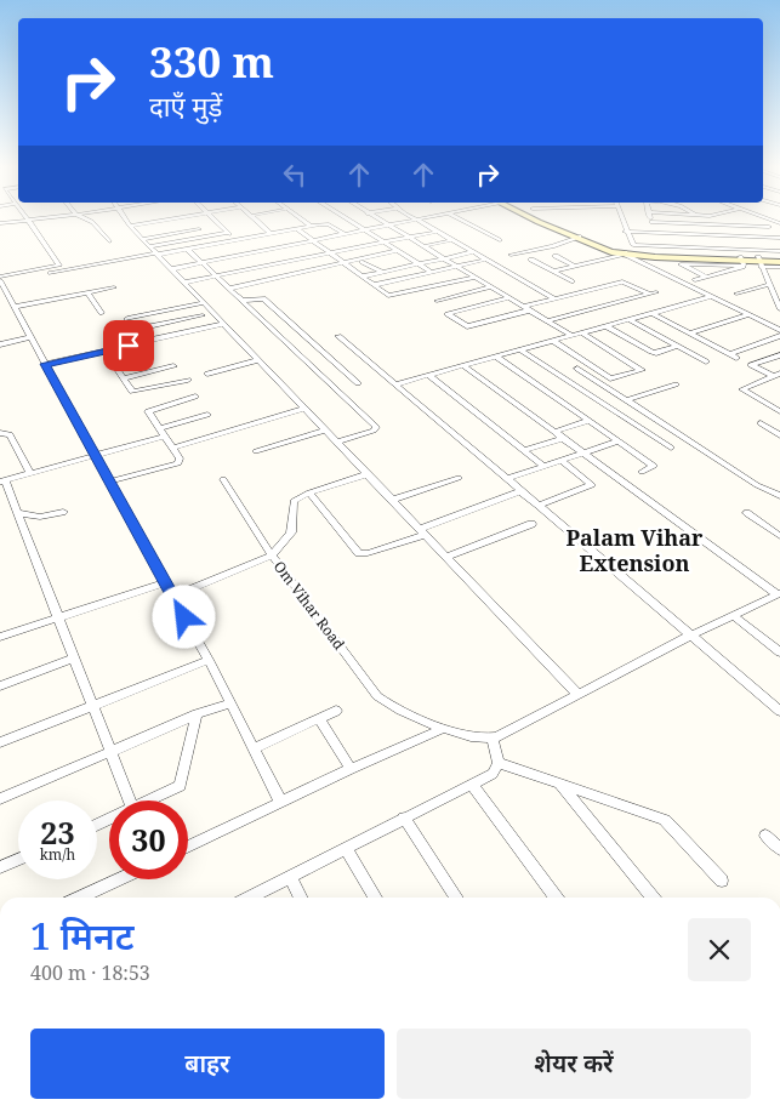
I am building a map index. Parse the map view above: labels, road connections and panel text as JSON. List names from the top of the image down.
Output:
{
  "streets": {
    "street": ["Om Vihar Road"]
  },
  "districts": ["Palam Vihar Extension"],
  "page": {
    "turn": ["330 m", "दाएँ मुड़ें"],
    "speed": "23 km/h",
    "limit": "30",
    "heading": ["1 मिनट", "400 m · 18:53"],
    "buttons": ["बाहर", "शेयर करें"]
  }
}
